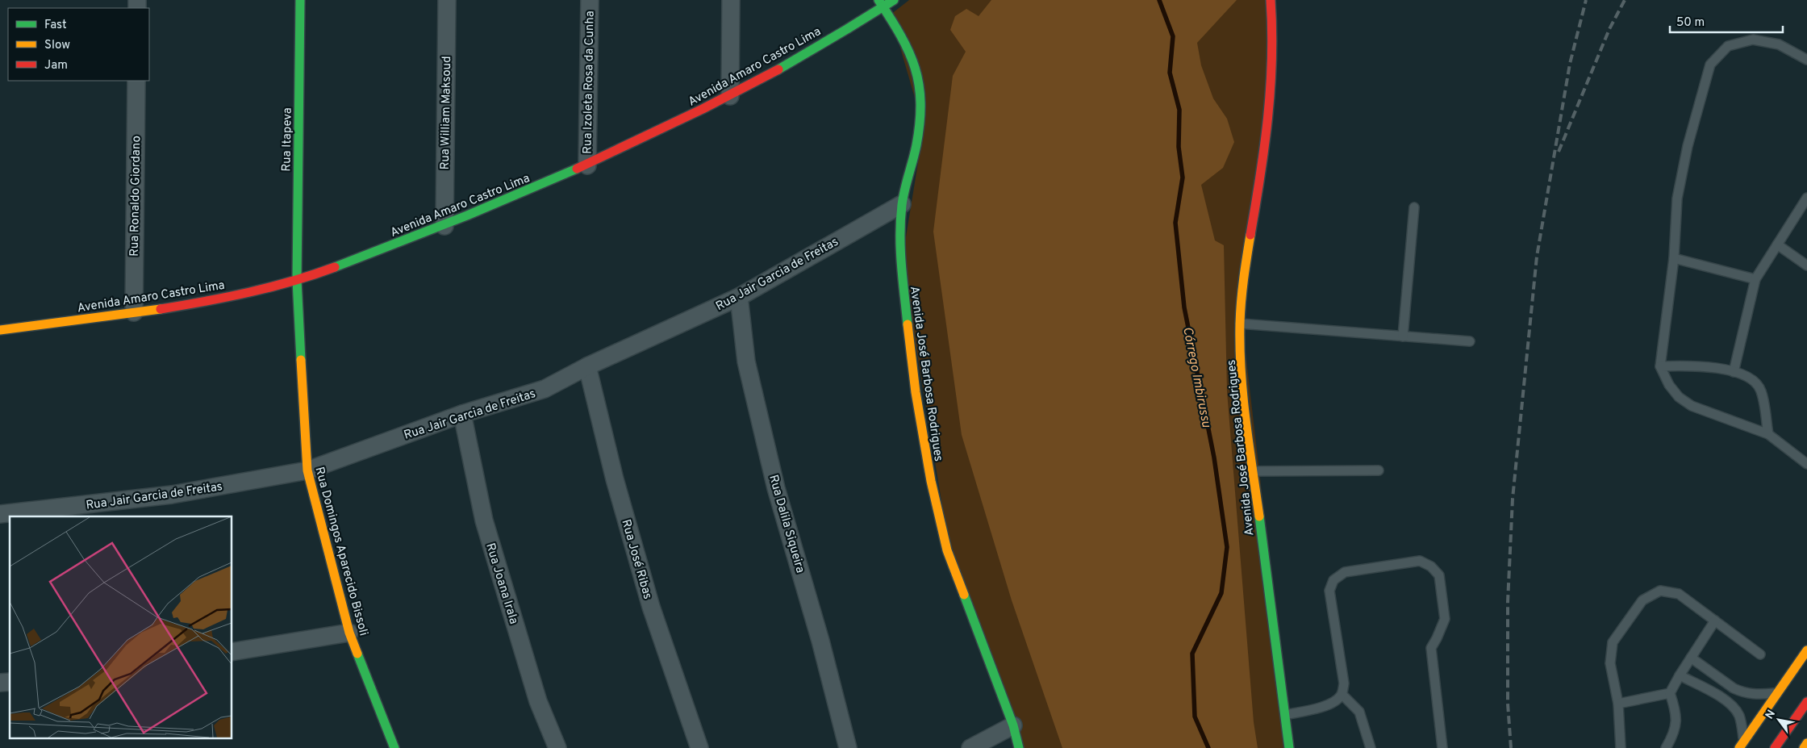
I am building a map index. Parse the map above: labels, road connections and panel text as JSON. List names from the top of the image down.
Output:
{
  "streets": {
    "street": [
      "Avenida Amaro Castro Lima",
      "Rua Izoleta Rosa da Cunha",
      "Rua William Maksoud",
      "Rua Itapeva",
      "Rua Ronaldo Giordano",
      "Rua Jair Garcia de Freitas",
      "Avenida José Barbosa Rodrigues",
      "Rua Dalila Siqueira",
      "Rua Domingos Aparecido Bissoli",
      "Rua José Ribas",
      "Rua Joana Irala"
    ]
  },
  "crossings": [
    ["Avenida Amaro Castro Lima", "Rua Izoleta Rosa da Cunha"],
    ["Avenida Amaro Castro Lima", "Rua William Maksoud"],
    ["Avenida Amaro Castro Lima", "Rua Itapeva"],
    ["Avenida Amaro Castro Lima", "Rua Ronaldo Giordano"],
    ["Avenida Amaro Castro Lima", "Avenida José Barbosa Rodrigues"],
    ["Avenida Amaro Castro Lima", "Rua Domingos Aparecido Bissoli"],
    ["Rua Itapeva", "Rua Domingos Aparecido Bissoli"],
    ["Rua Jair Garcia de Freitas", "Avenida José Barbosa Rodrigues"],
    ["Rua Jair Garcia de Freitas", "Rua Dalila Siqueira"],
    ["Rua Jair Garcia de Freitas", "Rua Domingos Aparecido Bissoli"],
    ["Rua Jair Garcia de Freitas", "Rua José Ribas"],
    ["Rua Jair Garcia de Freitas", "Rua Joana Irala"]
  ],
  "water": ["Córrego Imbirussu"],
  "legend": ["Fast", "Slow", "Jam"],
  "scale_bar": "50 m",
  "north": "top left"
}
